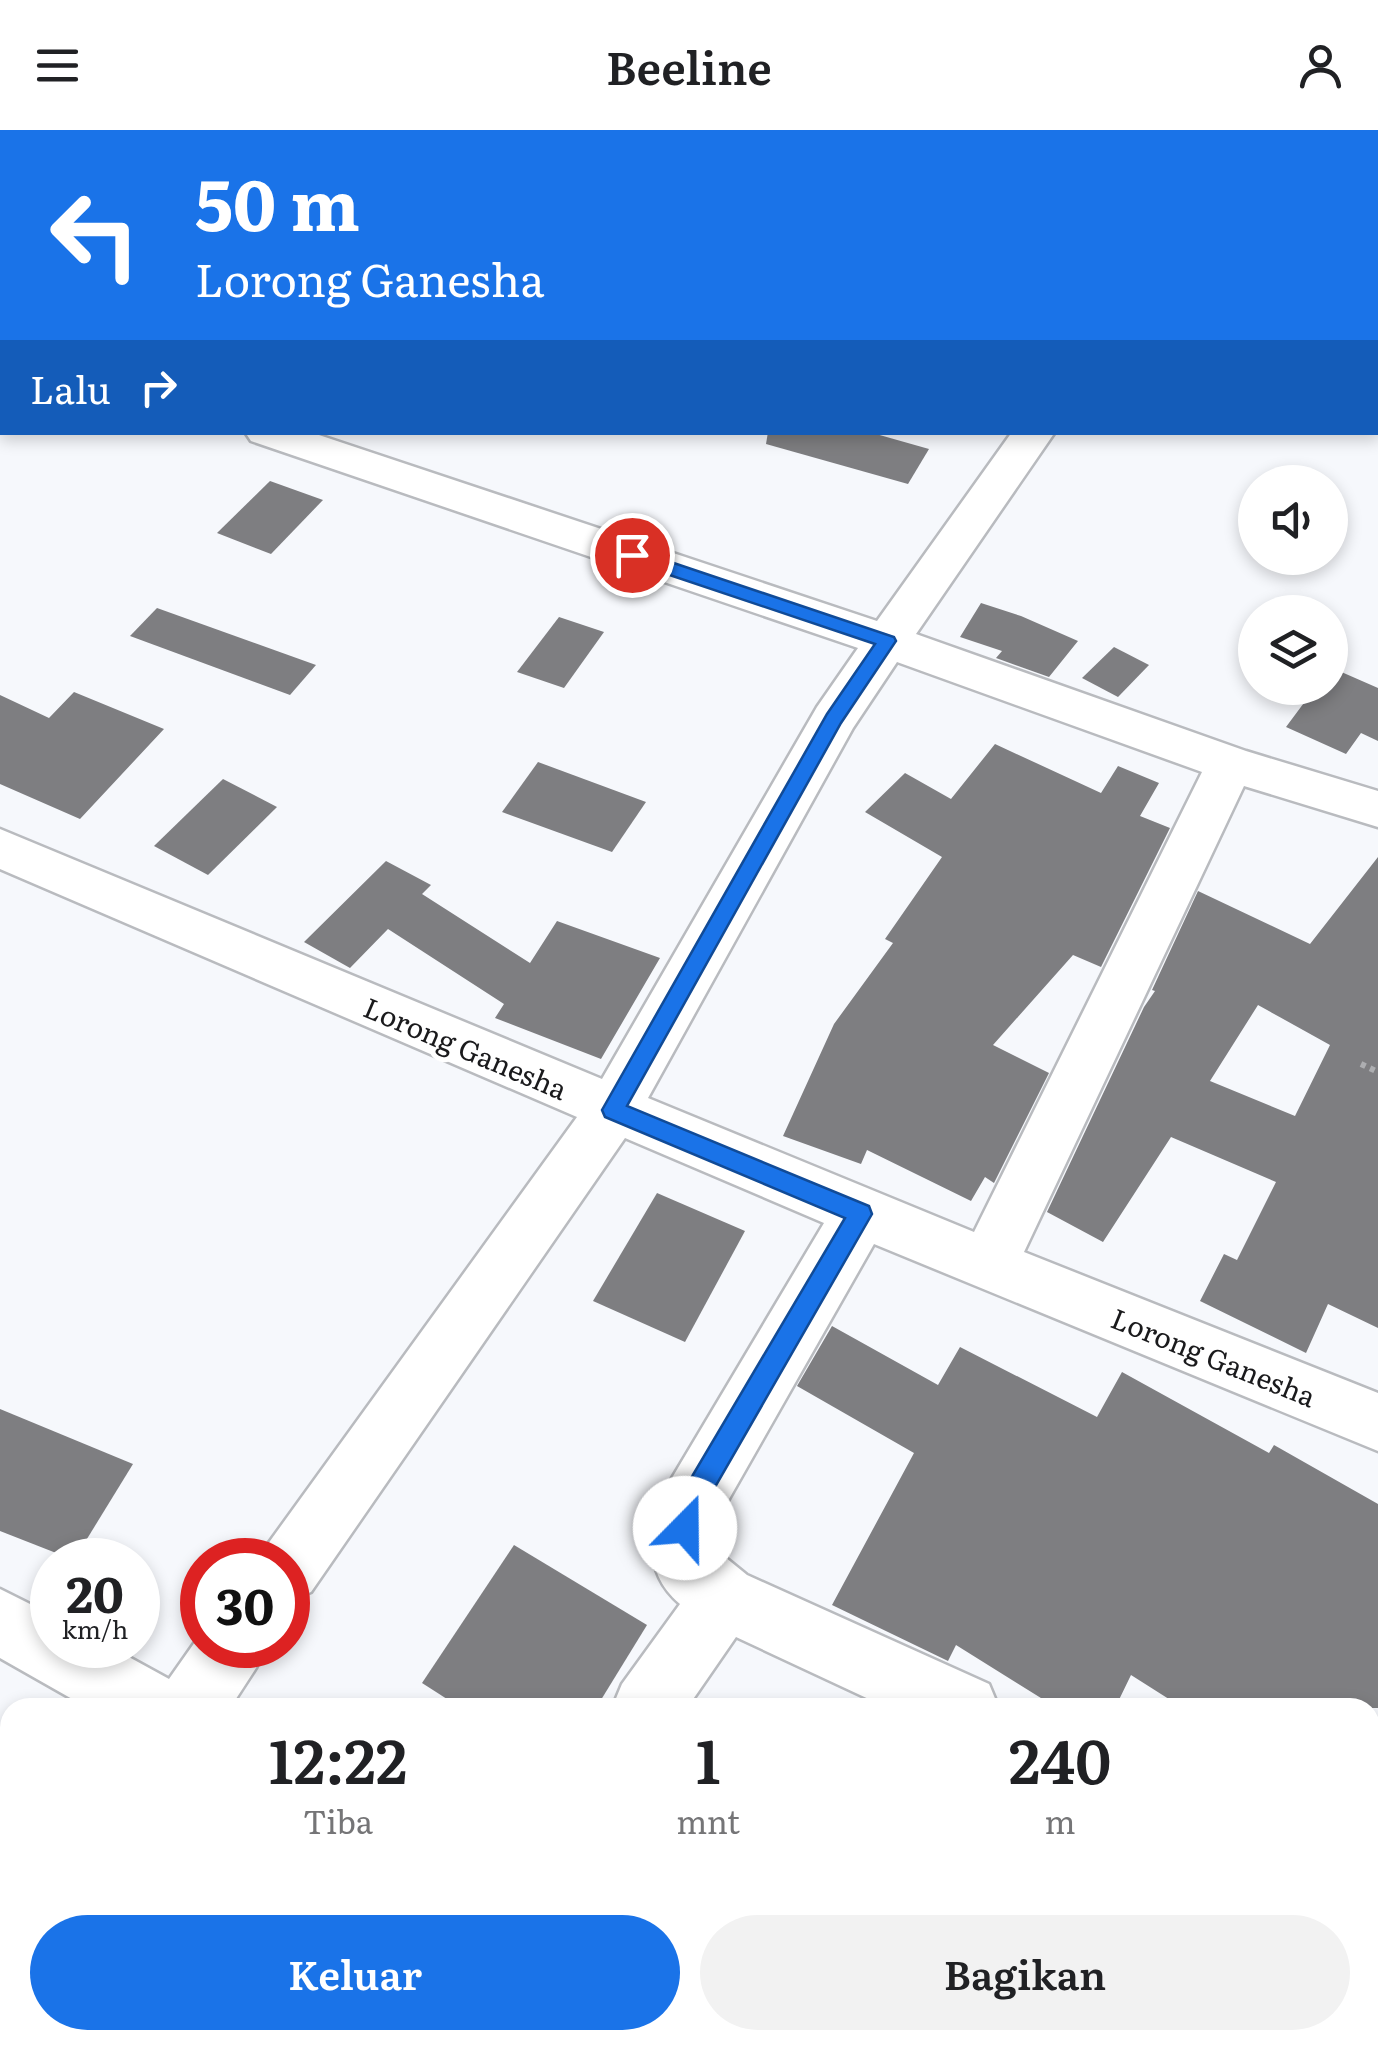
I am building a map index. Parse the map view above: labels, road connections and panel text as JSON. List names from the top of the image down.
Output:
{
  "streets": {
    "street": ["Lorong Ganesha"]
  },
  "page": {
    "header": "Beeline",
    "turn": ["50 m", "Lorong Ganesha"],
    "then": "Lalu",
    "speed": "20 km/h",
    "limit": "30",
    "eta": [
      "12:22",
      "Tiba",
      "1",
      "mnt",
      "240",
      "m"
    ],
    "buttons": ["Keluar", "Bagikan"]
  }
}
